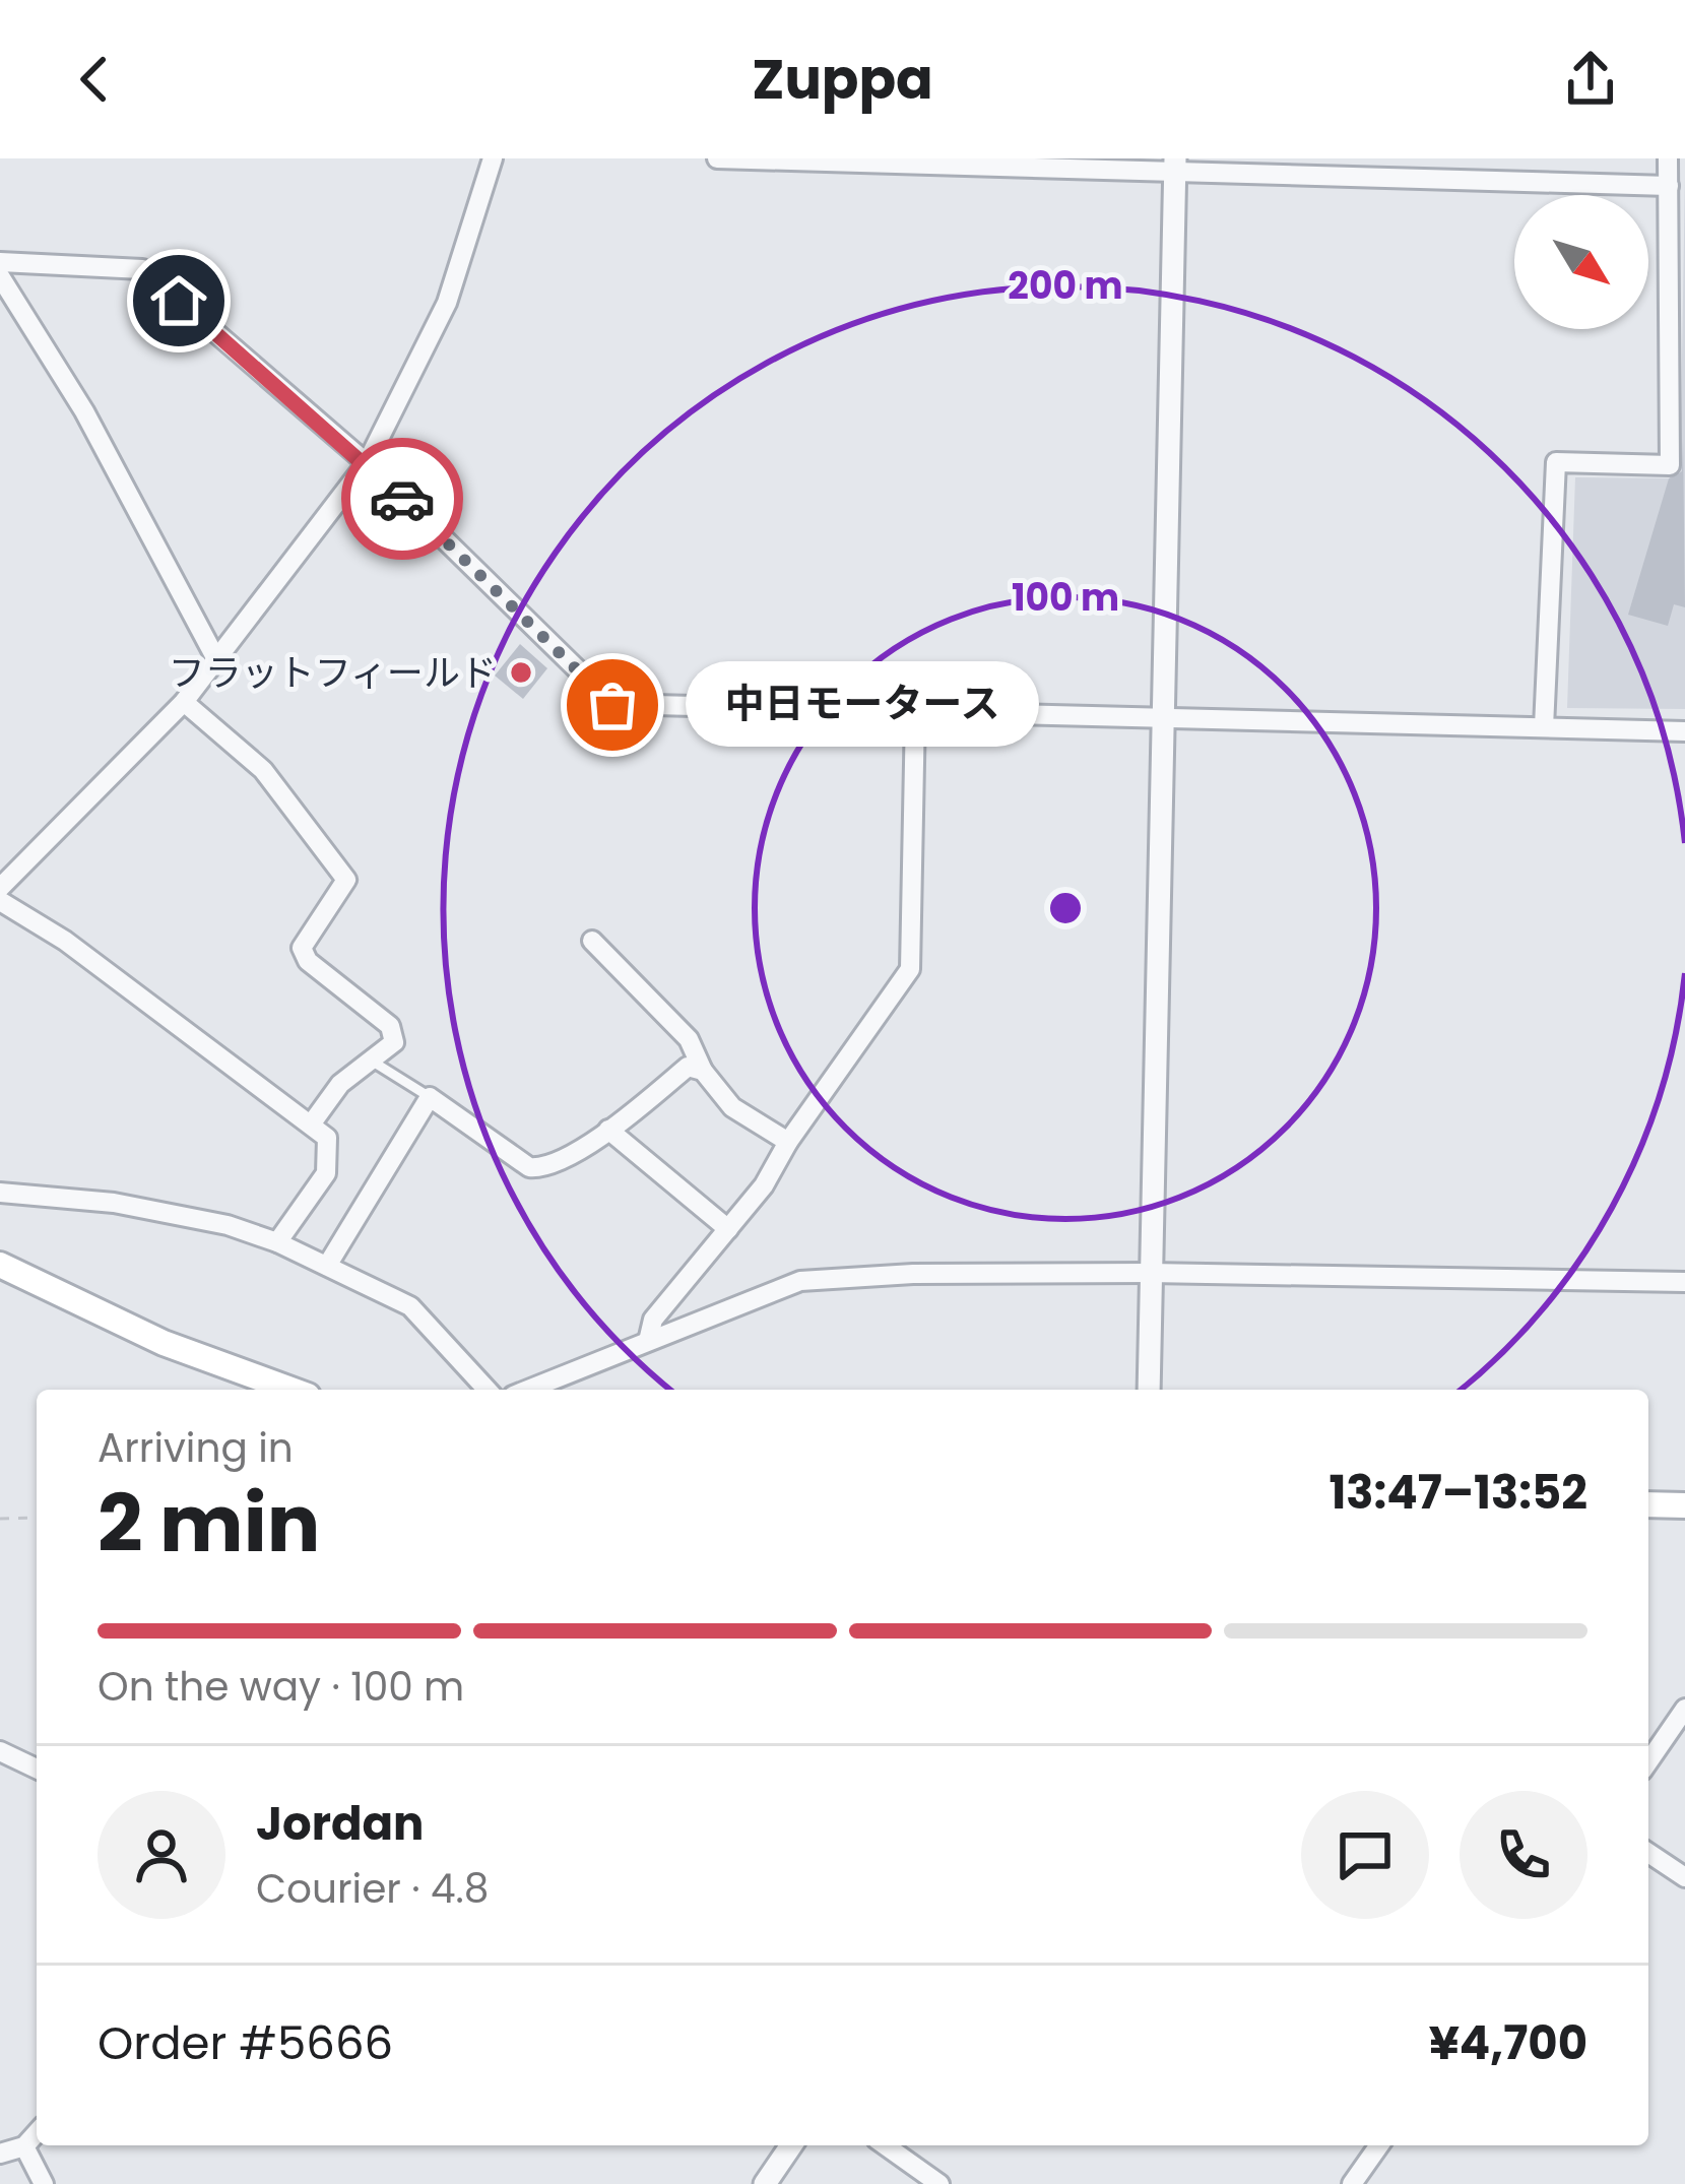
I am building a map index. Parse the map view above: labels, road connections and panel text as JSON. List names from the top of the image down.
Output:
{
  "places": ["フラットフィールド", "中日モータース"],
  "north": "bottom right",
  "page": {
    "header": "Zuppa",
    "bubble": "中日モータース",
    "heading": ["2 min", "Arriving in", "13:47–13:52"],
    "panel": [
      "Jordan",
      "Courier · 4.8",
      "Order #5666",
      "¥4,700"
    ],
    "bar": "On the way · 100 m"
  },
  "rings": ["200 m", "100 m"]
}
